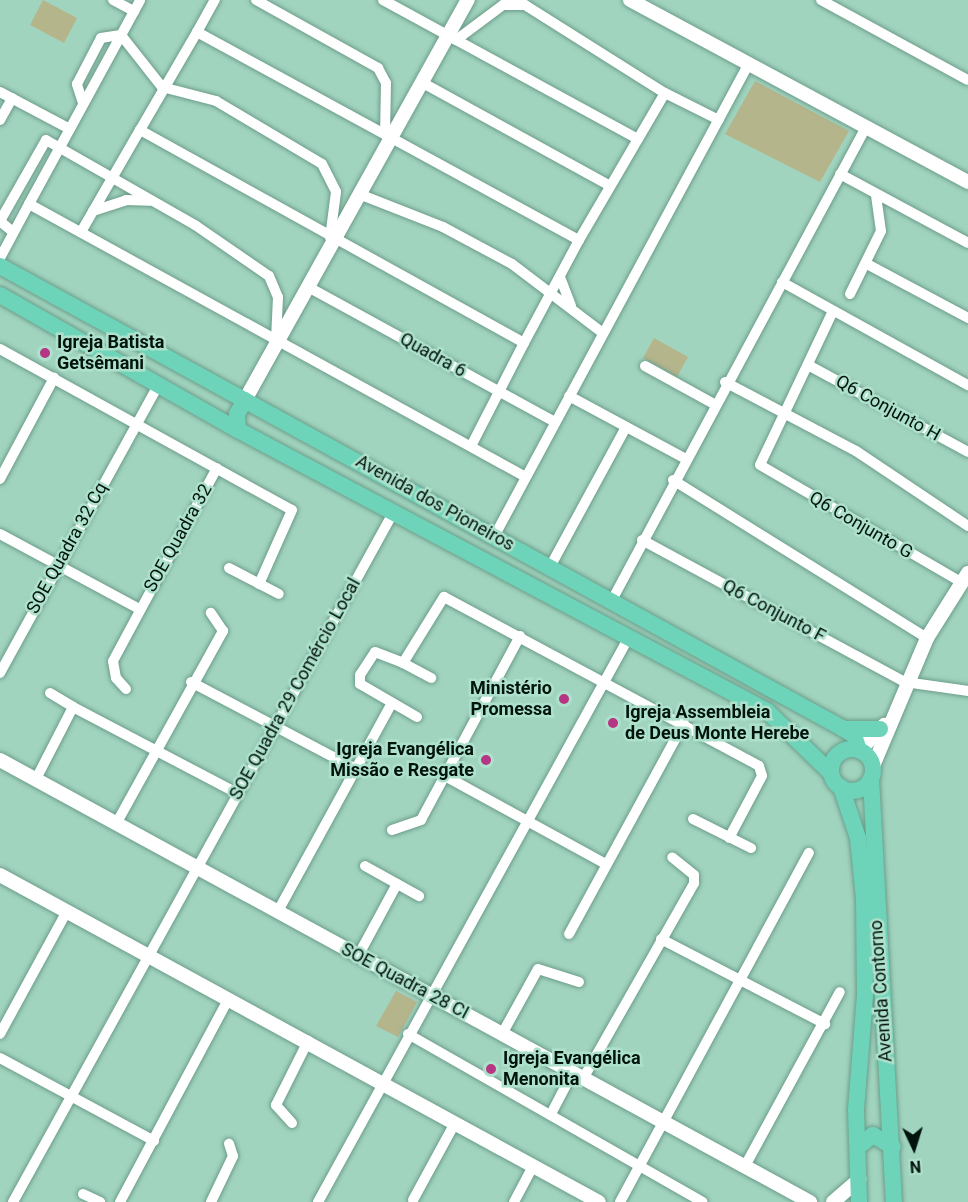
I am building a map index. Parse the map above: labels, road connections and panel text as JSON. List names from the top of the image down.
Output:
{
  "streets": {
    "main road": ["Avenida dos Pioneiros", "Avenida Contorno"],
    "street": [
      "Quadra 6",
      "Q6 Conjunto H",
      "Q6 Conjunto G",
      "SOE Quadra 32",
      "SOE Quadra 32 Cq",
      "Q6 Conjunto F",
      "SOE Quadra 29 Comércio Local",
      "SOE Quadra 28 CI"
    ]
  },
  "crossings": [
    ["Avenida dos Pioneiros", "SOE Quadra 32 Cq"],
    ["Avenida dos Pioneiros", "SOE Quadra 29 Comércio Local"],
    ["Avenida dos Pioneiros", "Avenida Contorno"],
    ["SOE Quadra 32", "SOE Quadra 32 Cq"],
    ["SOE Quadra 29 Comércio Local", "SOE Quadra 28 CI"]
  ],
  "places": [
    "Igreja Batista Getsêmani",
    "Ministério Promessa",
    "Igreja Assembleia de Deus Monte Herebe",
    "Igreja Evangélica Missão e Resgate",
    "Igreja Evangélica Menonita"
  ],
  "north": "bottom"
}
